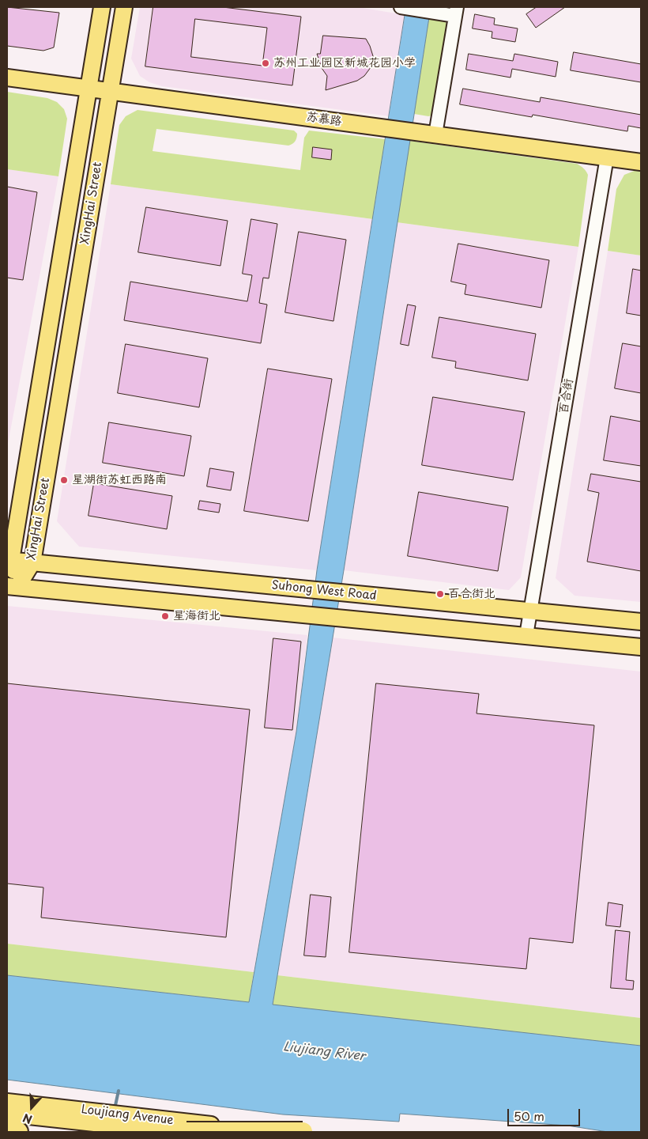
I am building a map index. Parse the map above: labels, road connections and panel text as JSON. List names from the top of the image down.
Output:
{
  "streets": {
    "main road": [
      "苏慕路",
      "XingHai Street",
      "Suhong West Road",
      "Loujiang Avenue"
    ],
    "street": ["百合街"]
  },
  "crossings": [
    ["苏慕路", "XingHai Street"],
    ["苏慕路", "百合街"],
    ["XingHai Street", "Suhong West Road"],
    ["百合街", "Suhong West Road"]
  ],
  "water": ["Liujiang River"],
  "places": [
    "苏州工业园区新城花园小学",
    "星湖街苏虹西路南",
    "百合街北",
    "星海街北"
  ],
  "scale_bar": "50 m",
  "north": "bottom"
}
